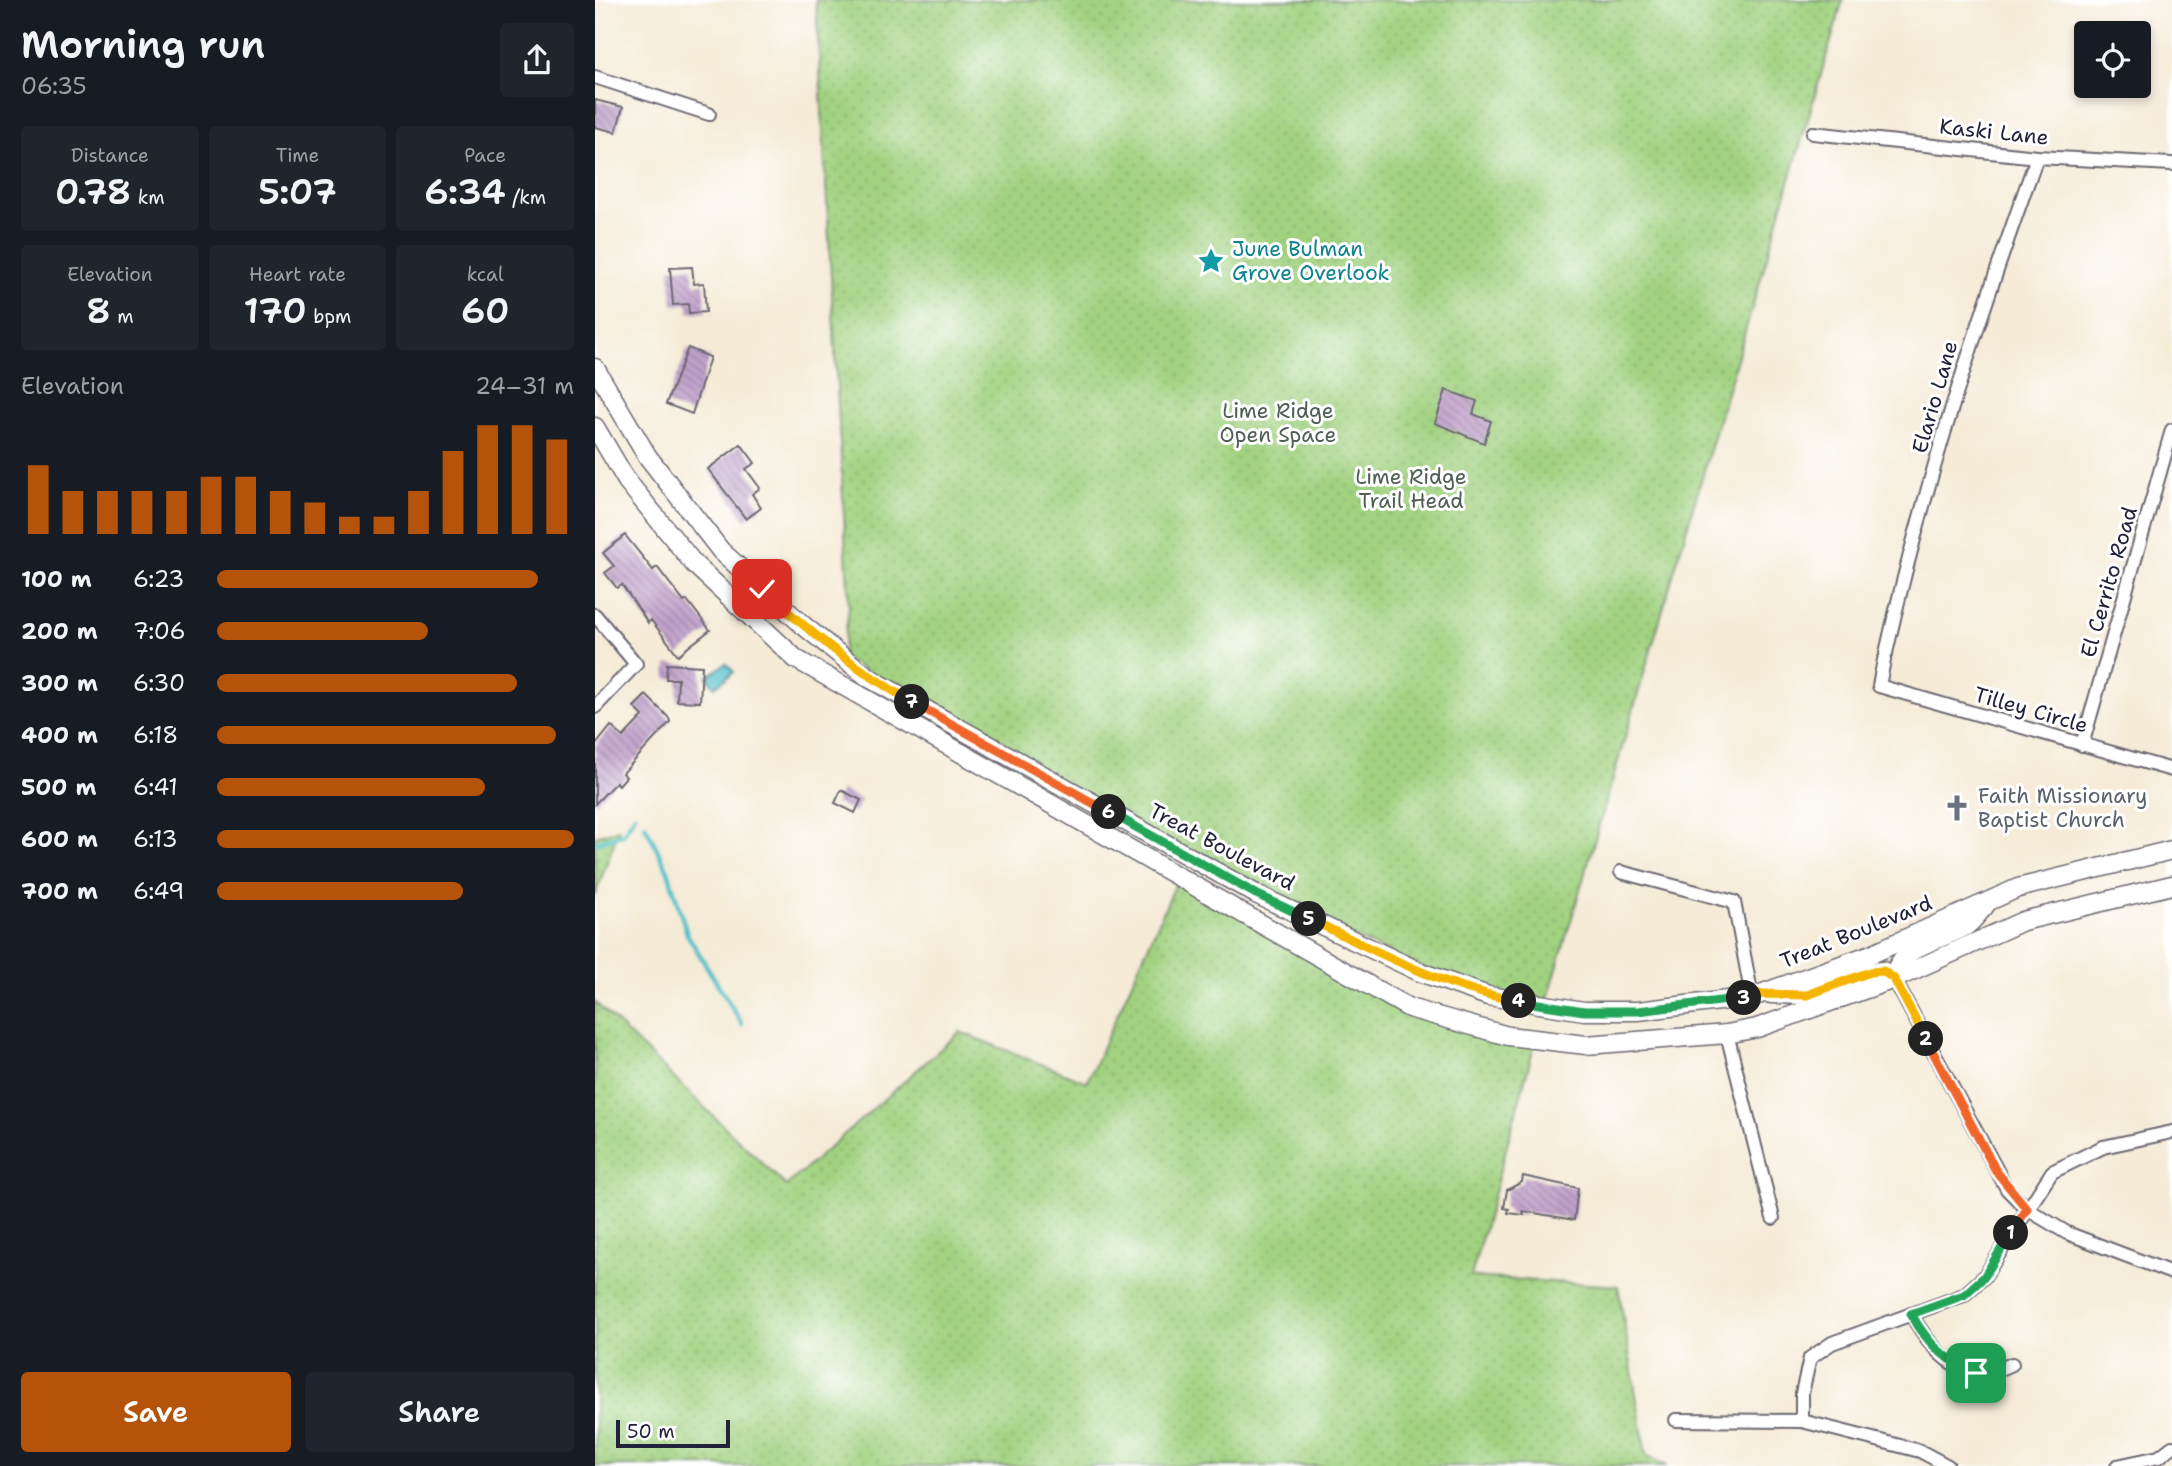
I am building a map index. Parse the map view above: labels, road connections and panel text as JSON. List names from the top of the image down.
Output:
{
  "streets": {
    "main road": ["Treat Boulevard"],
    "street": [
      "Kaski Lane",
      "Elario Lane",
      "El Cerrito Road",
      "Tilley Circle"
    ]
  },
  "crossings": [
    ["Kaski Lane", "Elario Lane"],
    ["Elario Lane", "Tilley Circle"],
    ["El Cerrito Road", "Tilley Circle"]
  ],
  "parks": ["Lime Ridge Open Space", "Lime Ridge Trail Head"],
  "places": {
    "place": ["June Bulman Grove Overlook"],
    "church": ["Faith Missionary Baptist Church"]
  },
  "scale_bar": "50 m",
  "page": {
    "heading": ["Morning run", "06:35"],
    "stats": [
      ["Distance", "0.78 km"],
      ["Time", "5:07"],
      ["Pace", "6:34 /km"],
      ["Elevation", "8 m"],
      ["Heart rate", "170 bpm"],
      ["kcal", "60"]
    ],
    "chart": ["Elevation", "24–31 m"],
    "list": [
      {
        "name": "100 m",
        "note": "6:23"
      },
      {
        "name": "200 m",
        "note": "7:06"
      },
      {
        "name": "300 m",
        "note": "6:30"
      },
      {
        "name": "400 m",
        "note": "6:18"
      },
      {
        "name": "500 m",
        "note": "6:41"
      },
      {
        "name": "600 m",
        "note": "6:13"
      },
      {
        "name": "700 m",
        "note": "6:49"
      }
    ],
    "pins": [
      "7",
      "6",
      "5",
      "3",
      "4",
      "2",
      "1"
    ],
    "buttons": ["Save", "Share"],
    "scale": "50 m"
  }
}
